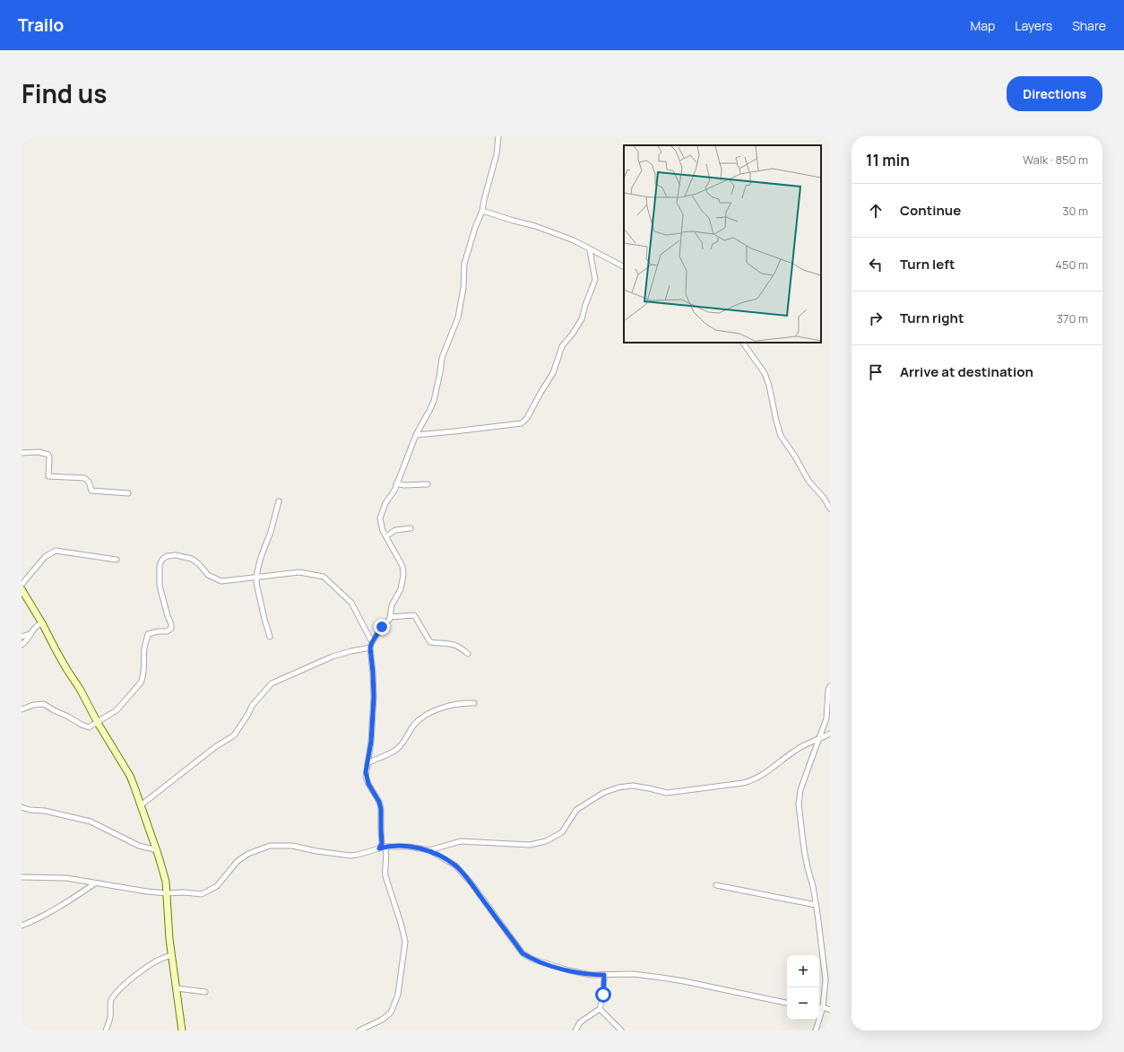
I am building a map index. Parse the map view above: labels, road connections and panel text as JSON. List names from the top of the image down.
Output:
{
  "page": {
    "header": "Trailo",
    "nav": ["Map", "Layers", "Share"],
    "title": "Find us",
    "buttons": "Directions",
    "heading": ["11 min", "Walk · 850 m"],
    "list": [
      ["Continue", "30 m"],
      ["Turn left", "450 m"],
      ["Turn right", "370 m"],
      "Arrive at destination"
    ],
    "map_buttons": ["+", "−"]
  }
}
